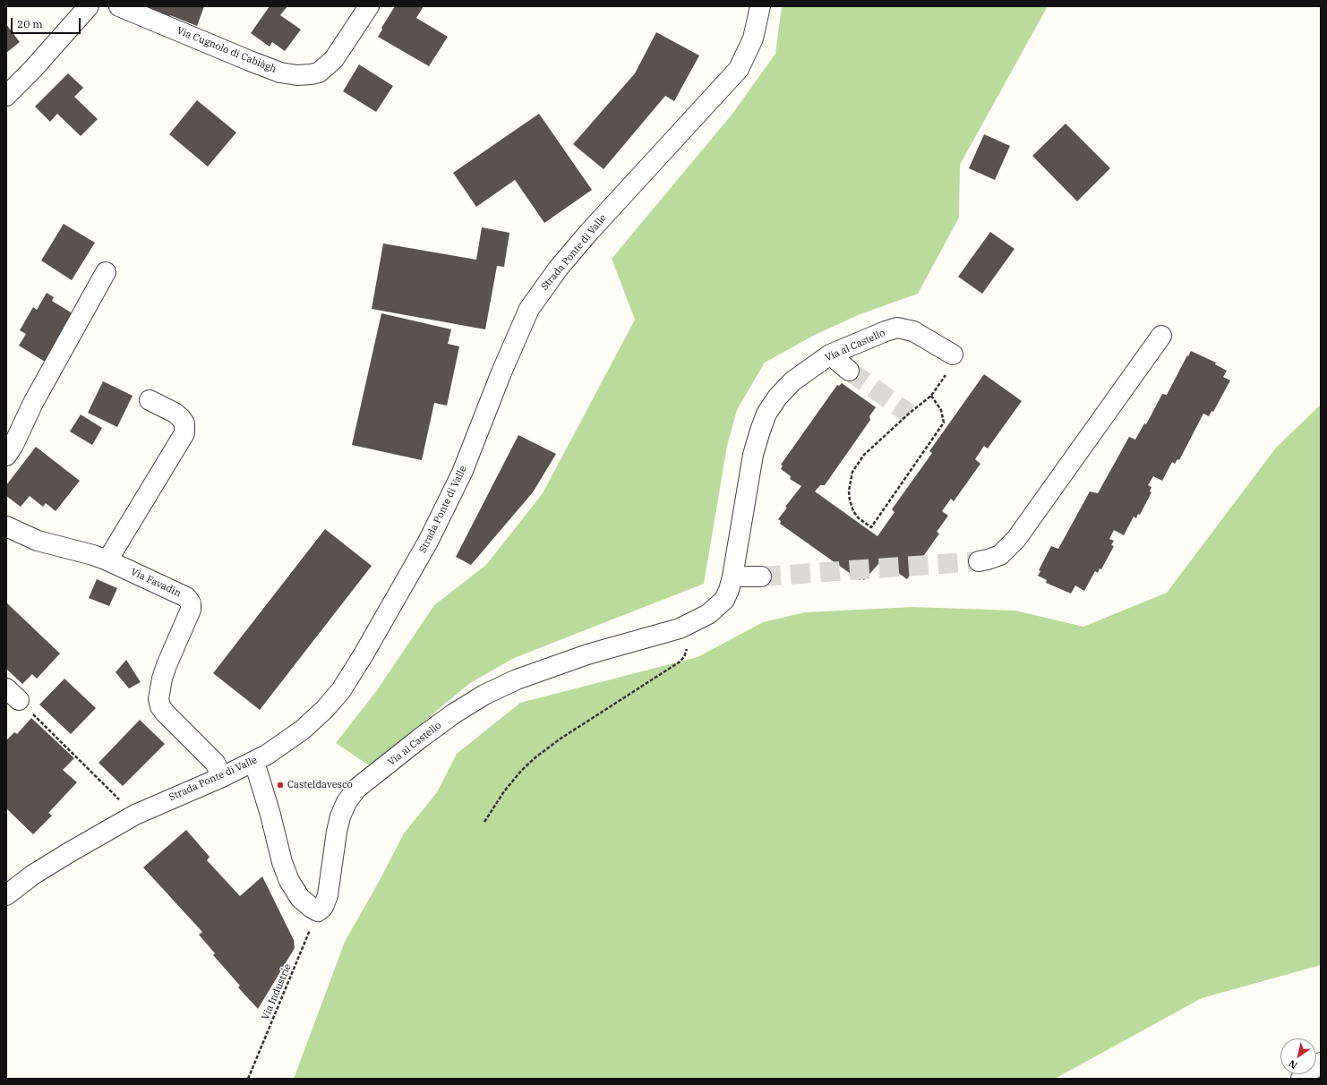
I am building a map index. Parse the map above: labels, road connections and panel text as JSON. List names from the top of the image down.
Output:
{
  "streets": {
    "street": [
      "Via Cugnolo di Cabiàgh",
      "Strada Ponte di Valle",
      "Via al Castello",
      "Via Favadìn"
    ],
    "path": ["Via Industrie"]
  },
  "crossings": [
    ["Strada Ponte di Valle", "Via Favadìn"],
    ["Via al Castello", "Via Industrie"]
  ],
  "places": ["Casteldavesco"],
  "scale_bar": "20 m",
  "north": "bottom left"
}
